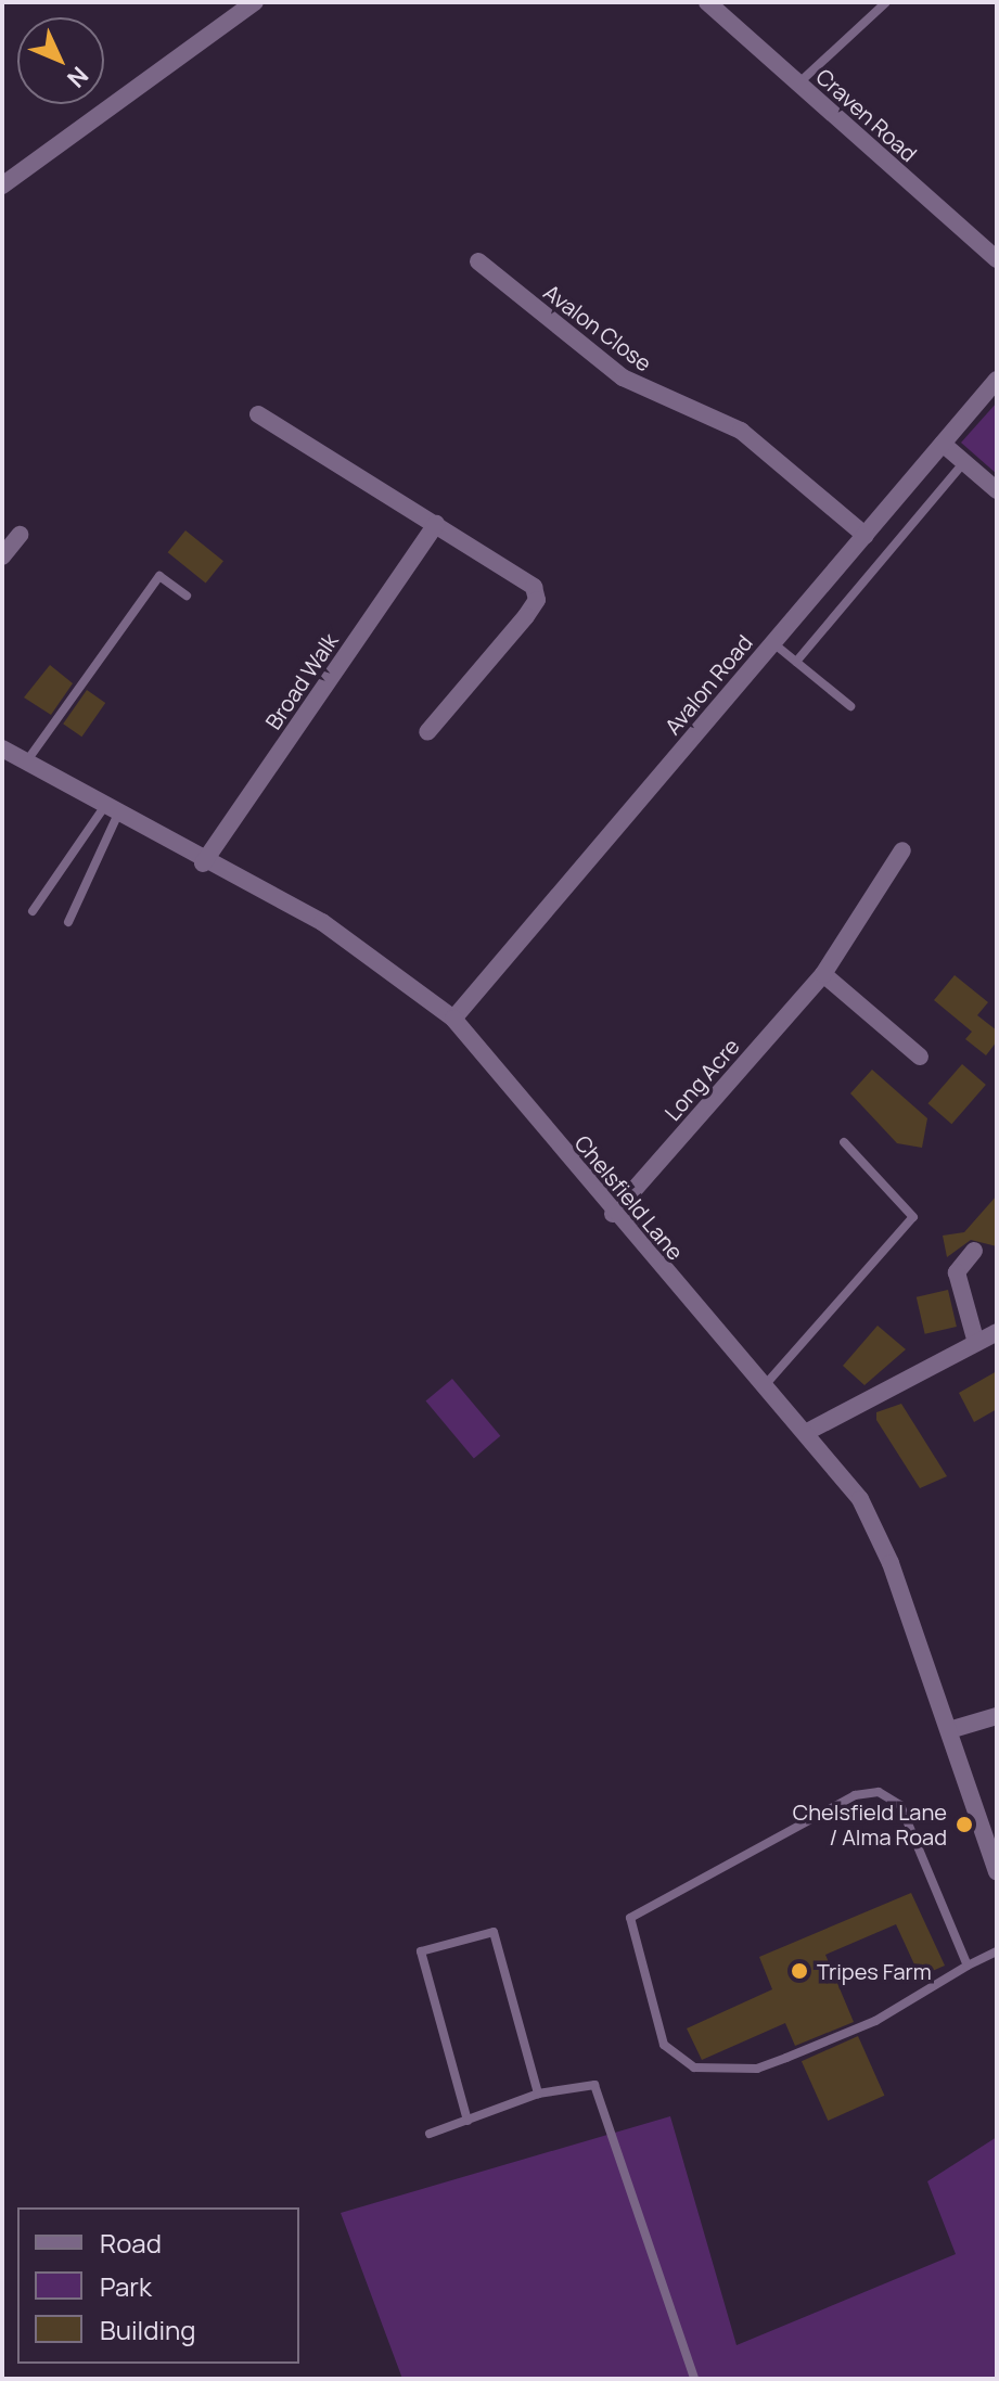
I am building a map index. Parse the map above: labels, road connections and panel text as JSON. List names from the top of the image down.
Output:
{
  "streets": {
    "street": [
      "Craven Road",
      "Avalon Close",
      "Broad Walk",
      "Avalon Road",
      "Long Acre",
      "Chelsfield Lane"
    ]
  },
  "crossings": [
    ["Avalon Close", "Avalon Road"],
    ["Broad Walk", "Chelsfield Lane"],
    ["Avalon Road", "Chelsfield Lane"],
    ["Long Acre", "Chelsfield Lane"]
  ],
  "places": ["Chelsfield Lane / Alma Road", "Tripes Farm"],
  "legend": ["Road", "Park", "Building"],
  "north": "bottom right"
}
